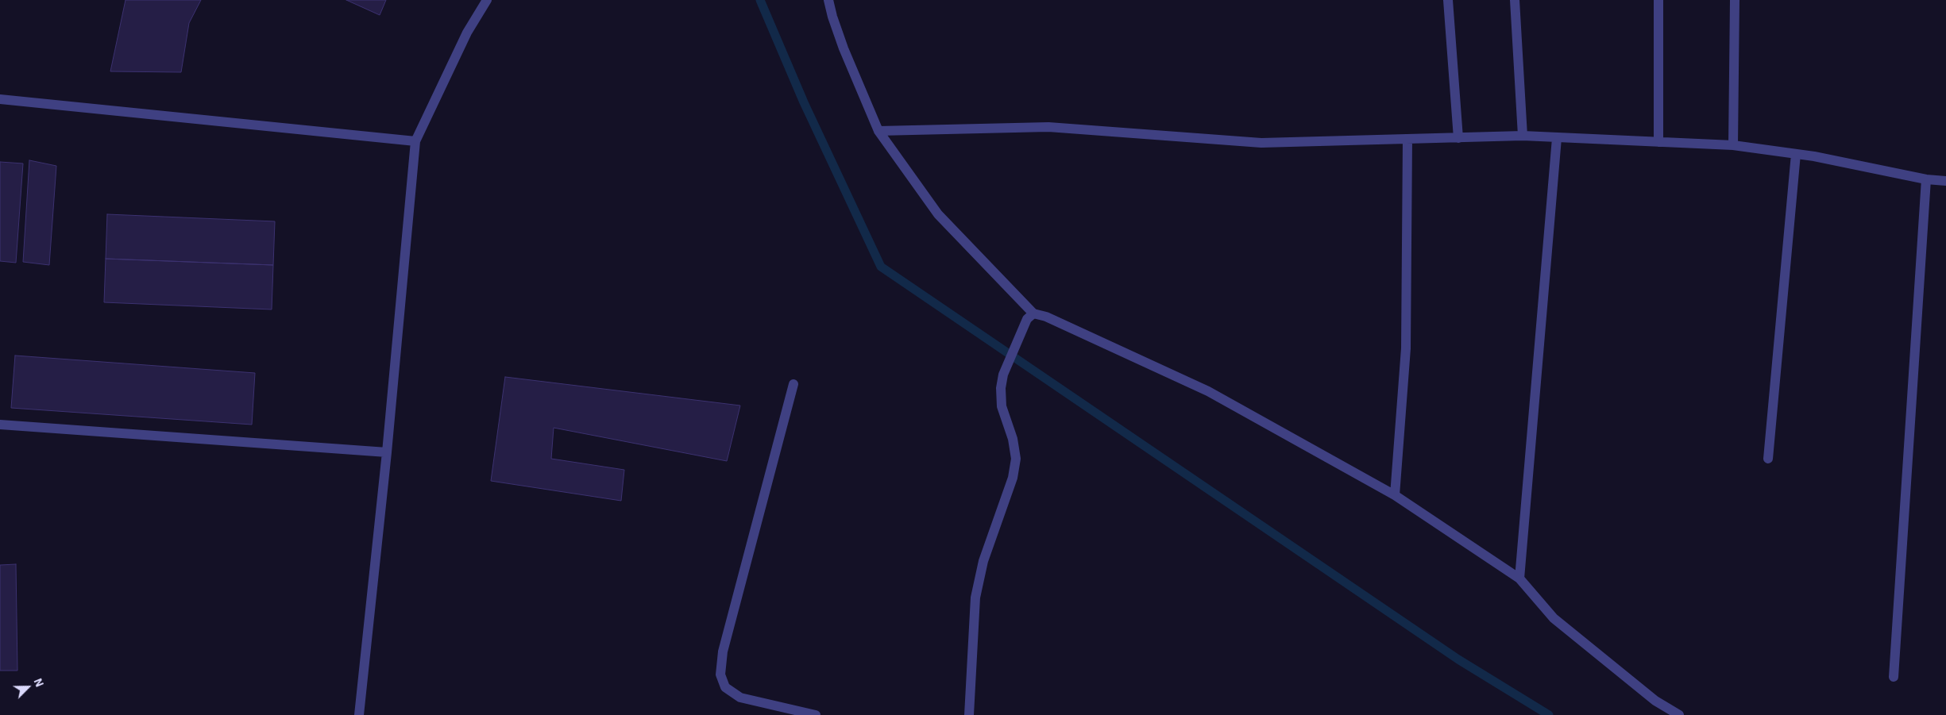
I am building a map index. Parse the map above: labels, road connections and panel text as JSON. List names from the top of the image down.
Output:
{
  "north": "top right"
}
